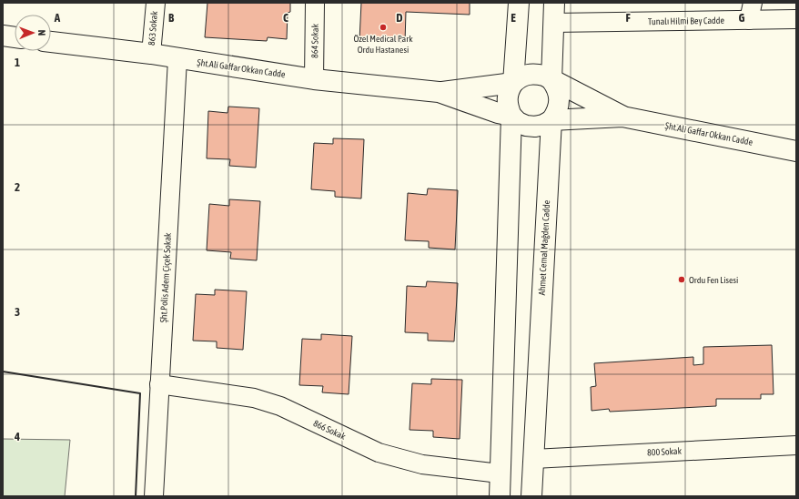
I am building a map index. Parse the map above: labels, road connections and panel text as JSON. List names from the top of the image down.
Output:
{
  "streets": {
    "main road": ["Şht.Ali Gaffar Okkan Cadde", "Ahmet Cemal Mağden Cadde"],
    "street": [
      "Tunalı Hilmi Bey Cadde",
      "863 Sokak",
      "864 Sokak",
      "Şht.Polis Adem Çiçek Sokak",
      "866 Sokak",
      "800 Sokak"
    ]
  },
  "crossings": [
    ["Tunalı Hilmi Bey Cadde", "Ahmet Cemal Mağden Cadde"],
    ["863 Sokak", "Şht.Ali Gaffar Okkan Cadde"],
    ["864 Sokak", "Şht.Ali Gaffar Okkan Cadde"],
    ["Şht.Ali Gaffar Okkan Cadde", "Ahmet Cemal Mağden Cadde"],
    ["Şht.Ali Gaffar Okkan Cadde", "Şht.Polis Adem Çiçek Sokak"],
    ["Ahmet Cemal Mağden Cadde", "800 Sokak"],
    ["Şht.Polis Adem Çiçek Sokak", "866 Sokak"]
  ],
  "places": ["Özel Medical Park Ordu Hastanesi", "Ordu Fen Lisesi"],
  "north": "right",
  "grid": {
    "columns": [
      "A",
      "B",
      "C",
      "D",
      "E",
      "F",
      "G"
    ],
    "rows": [
      "1",
      "2",
      "3",
      "4"
    ]
  }
}
